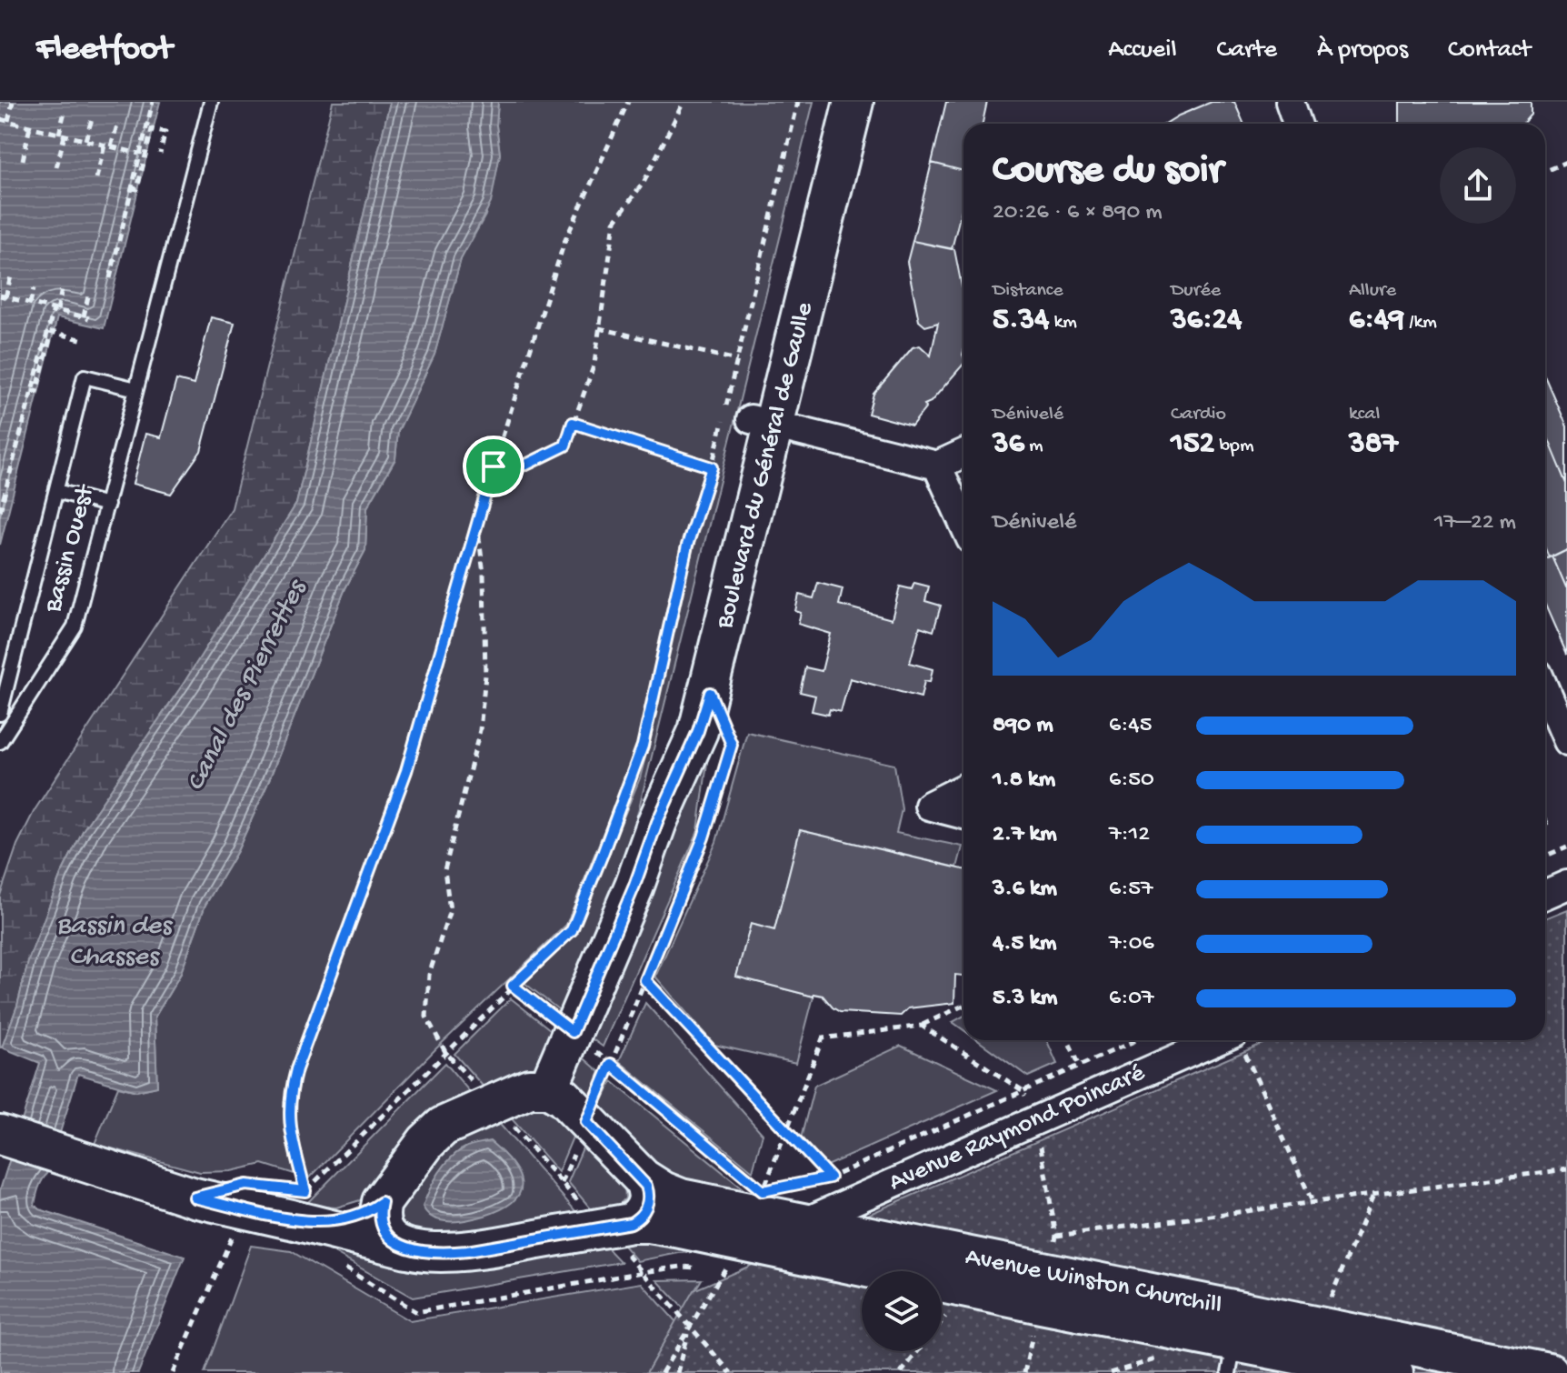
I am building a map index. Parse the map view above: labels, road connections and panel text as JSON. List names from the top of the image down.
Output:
{
  "streets": {
    "street": ["Boulevard du Général de Gaulle", "Avenue Raymond Poincaré", "Avenue Winston Churchill"],
    "lane": ["Bassin Ouest"]
  },
  "crossings": [
    ["Boulevard du Général de Gaulle", "Avenue Winston Churchill"],
    ["Avenue Raymond Poincaré", "Avenue Winston Churchill"]
  ],
  "water": ["Canal des Pierrettes", "Bassin des Chasses"],
  "page": {
    "header": "Fleetfoot",
    "nav": [
      "Accueil",
      "Carte",
      "À propos",
      "Contact"
    ],
    "heading": ["Course du soir", "20:26 · 6 × 890 m"],
    "stats": [
      ["Distance", "5.34 km"],
      ["Durée", "36:24"],
      ["Allure", "6:49 /km"],
      ["Dénivelé", "36 m"],
      ["Cardio", "152 bpm"],
      ["kcal", "387"]
    ],
    "chart": ["Dénivelé", "17–22 m"],
    "list": [
      {
        "name": "890 m",
        "note": "6:45"
      },
      {
        "name": "1.8 km",
        "note": "6:50"
      },
      {
        "name": "2.7 km",
        "note": "7:12"
      },
      {
        "name": "3.6 km",
        "note": "6:57"
      },
      {
        "name": "4.5 km",
        "note": "7:06"
      },
      {
        "name": "5.3 km",
        "note": "6:07"
      }
    ]
  }
}
